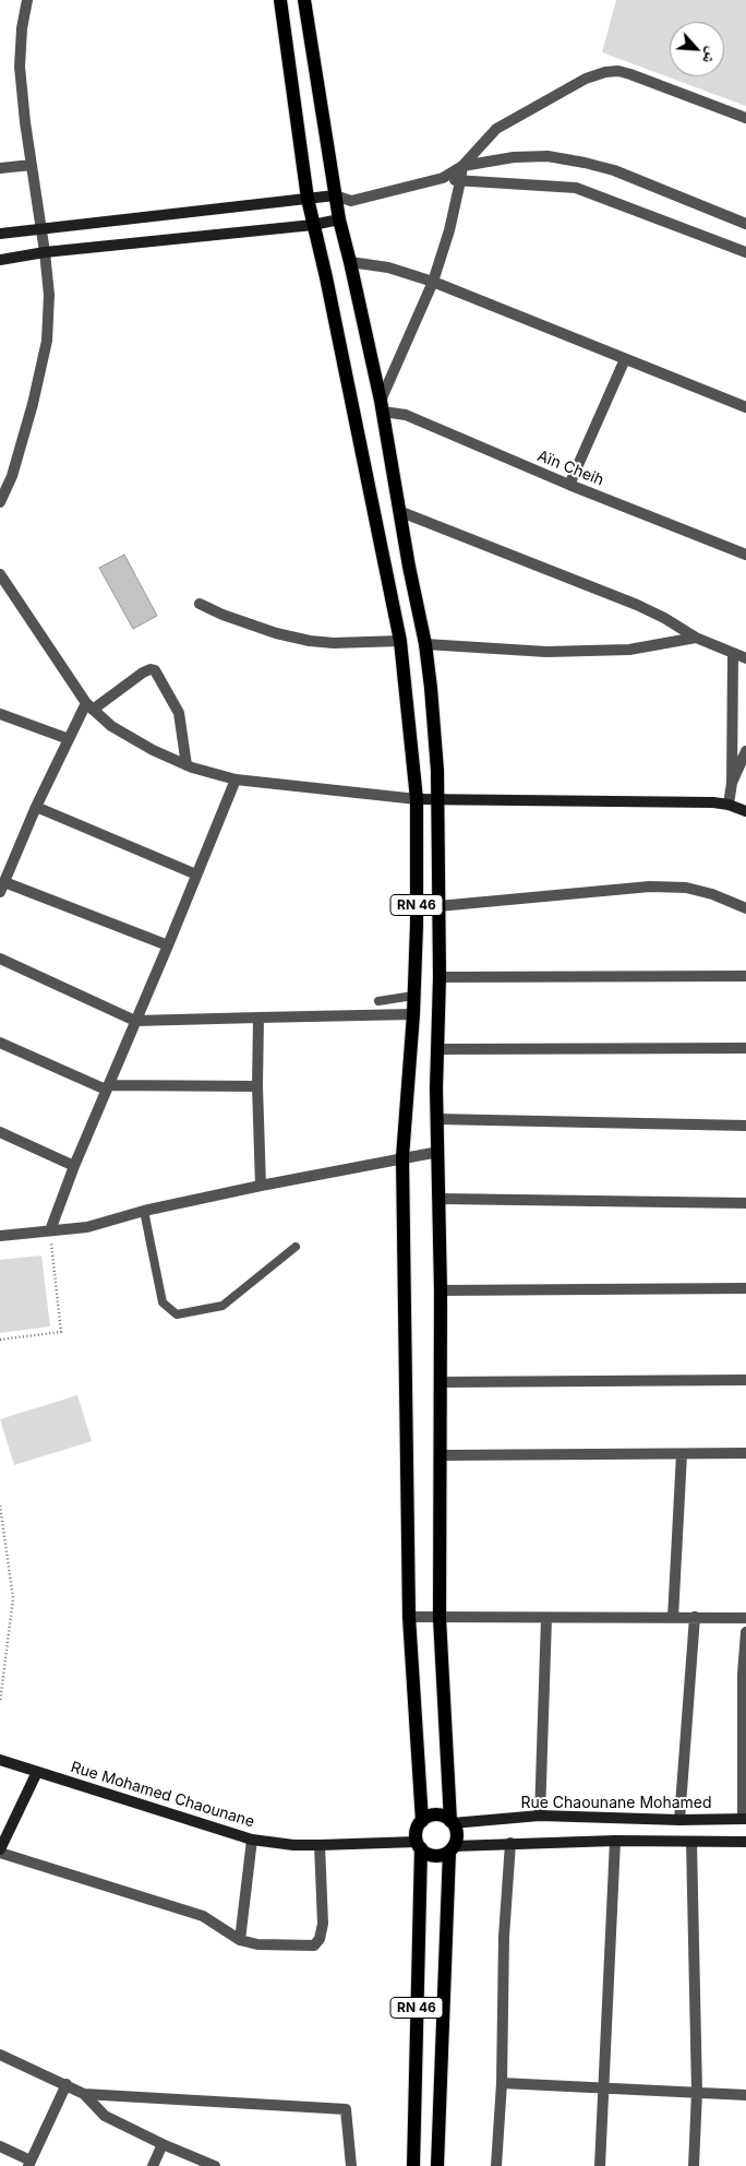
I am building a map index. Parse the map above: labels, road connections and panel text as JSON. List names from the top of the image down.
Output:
{
  "streets": {
    "main road": ["RN 46"],
    "street": ["Aïn Cheih", "Rue Mohamed Chaounane", "Rue Chaounane Mohamed"]
  },
  "crossings": [
    ["Aïn Cheih", "RN 46"],
    ["RN 46", "Rue Mohamed Chaounane"],
    ["RN 46", "Rue Chaounane Mohamed"],
    ["Rue Mohamed Chaounane", "Rue Chaounane Mohamed"]
  ],
  "north": "bottom right"
}
